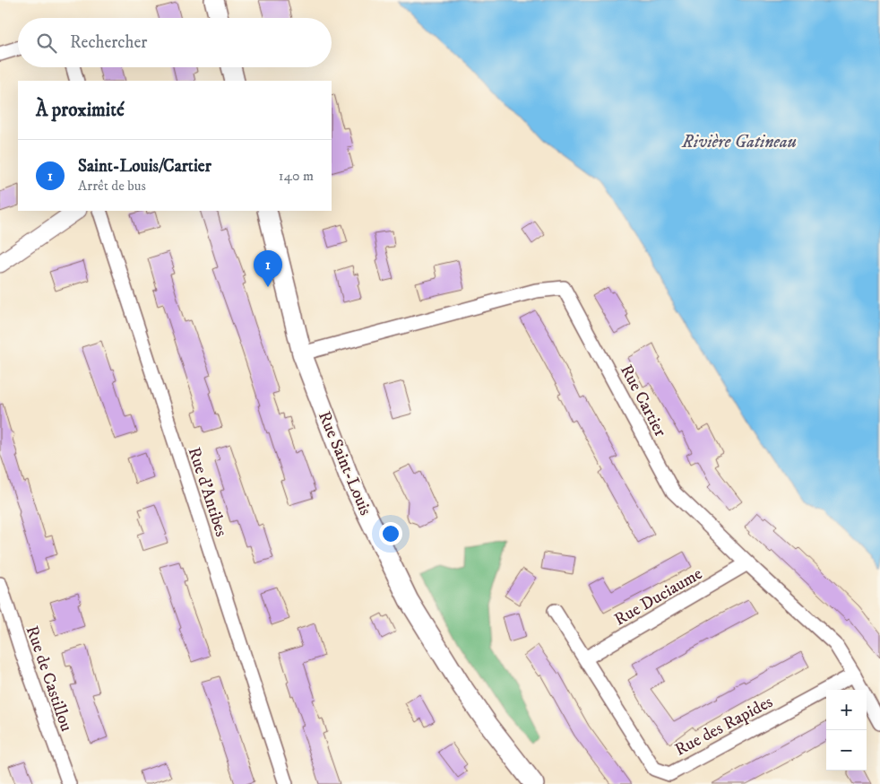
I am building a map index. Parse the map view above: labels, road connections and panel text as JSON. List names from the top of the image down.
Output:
{
  "streets": {
    "main road": ["Rue Saint-Louis"],
    "street": [
      "Rue Cartier",
      "Rue d'Antibes",
      "Rue Duciaume",
      "Rue de Castillou",
      "Rue des Rapides"
    ]
  },
  "crossings": [
    ["Rue Cartier", "Rue Saint-Louis"],
    ["Rue Cartier", "Rue Duciaume"],
    ["Rue Cartier", "Rue des Rapides"],
    ["Rue Duciaume", "Rue des Rapides"]
  ],
  "water": ["Rivière Gatineau"],
  "page": {
    "search": "Rechercher",
    "heading": "À proximité",
    "list": [
      {
        "mark": "1",
        "name": "Saint-Louis/Cartier",
        "note": "Arrêt de bus",
        "value": "140 m"
      }
    ],
    "pins": "1",
    "map_buttons": ["+", "−"]
  }
}
